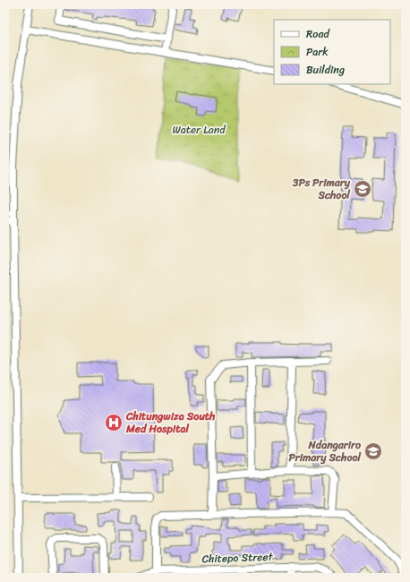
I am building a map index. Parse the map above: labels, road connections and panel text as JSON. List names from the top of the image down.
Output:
{
  "streets": {
    "street": ["Chitepo Street"]
  },
  "parks": ["Water Land"],
  "places": {
    "school or university": ["3Ps Primary School", "Ndangariro Primary School"],
    "hospital": ["Chitungwiza South Med Hospital"]
  },
  "legend": ["Road", "Park", "Building"]
}
